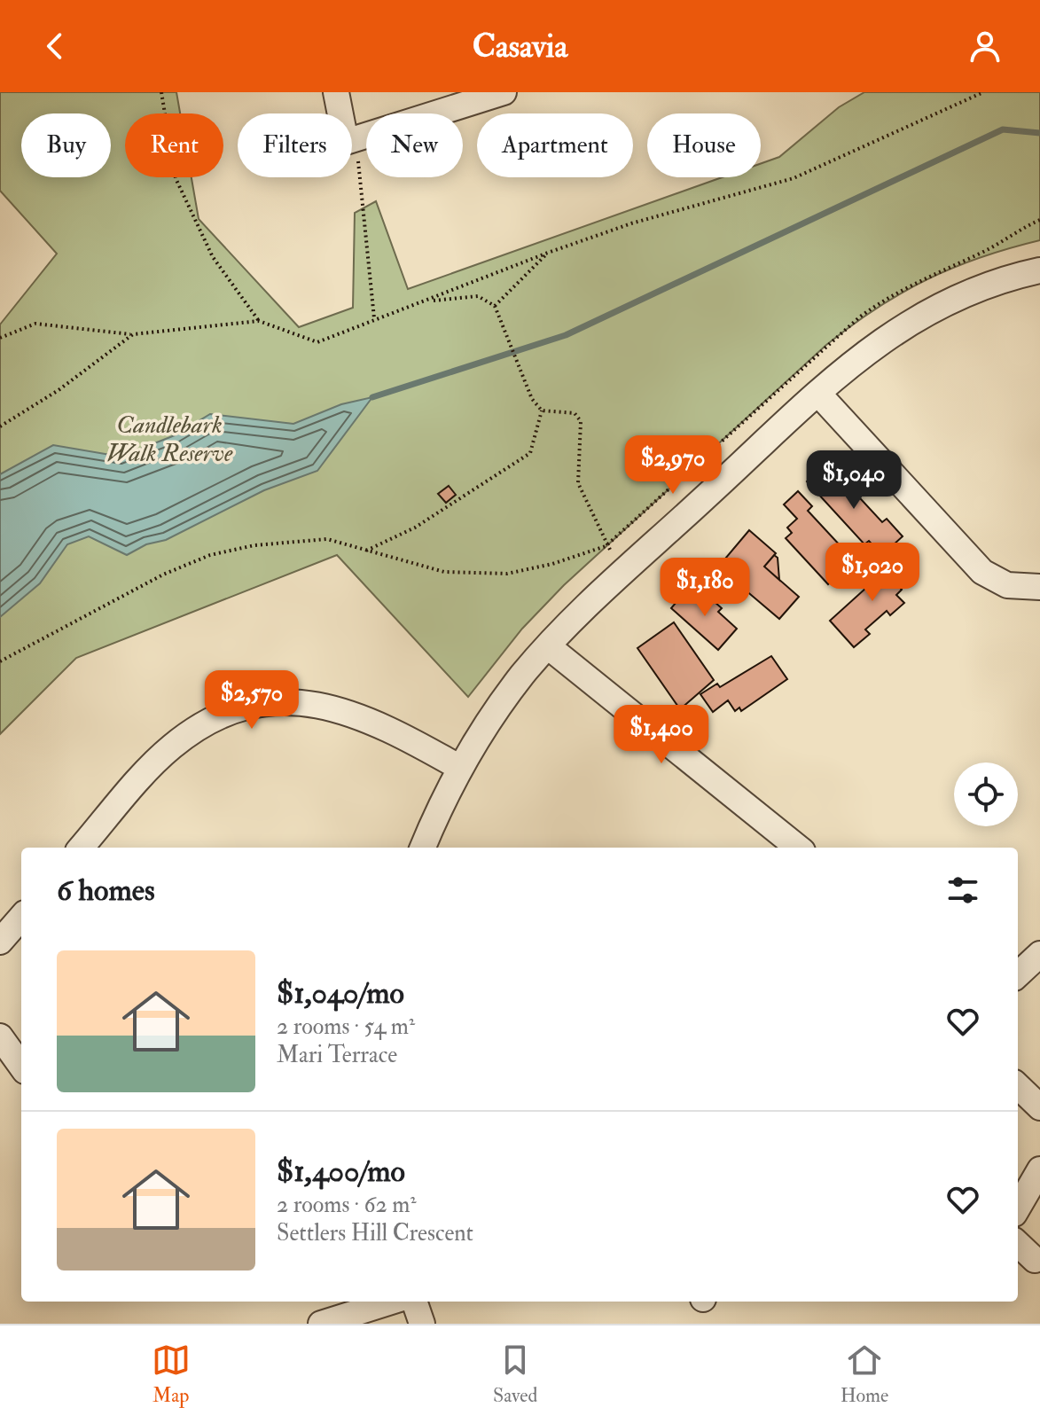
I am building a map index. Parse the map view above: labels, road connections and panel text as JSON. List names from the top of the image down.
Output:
{
  "parks": ["Candlebark Walk Reserve"],
  "page": {
    "header": "Casavia",
    "chip": [
      "Buy",
      "Rent",
      "Filters",
      "New",
      "Apartment",
      "House"
    ],
    "price": [
      "$2,970",
      "$1,040",
      "$1,020",
      "$1,180",
      "$2,570",
      "$1,400"
    ],
    "heading": "6 homes",
    "list": [
      {
        "name": "$1,040/mo",
        "note": "2 rooms · 54 m² · Mari Terrace"
      },
      {
        "name": "$1,400/mo",
        "note": "2 rooms · 62 m² · Settlers Hill Crescent"
      }
    ],
    "tabs": ["Map", "Saved", "Home"]
  }
}
